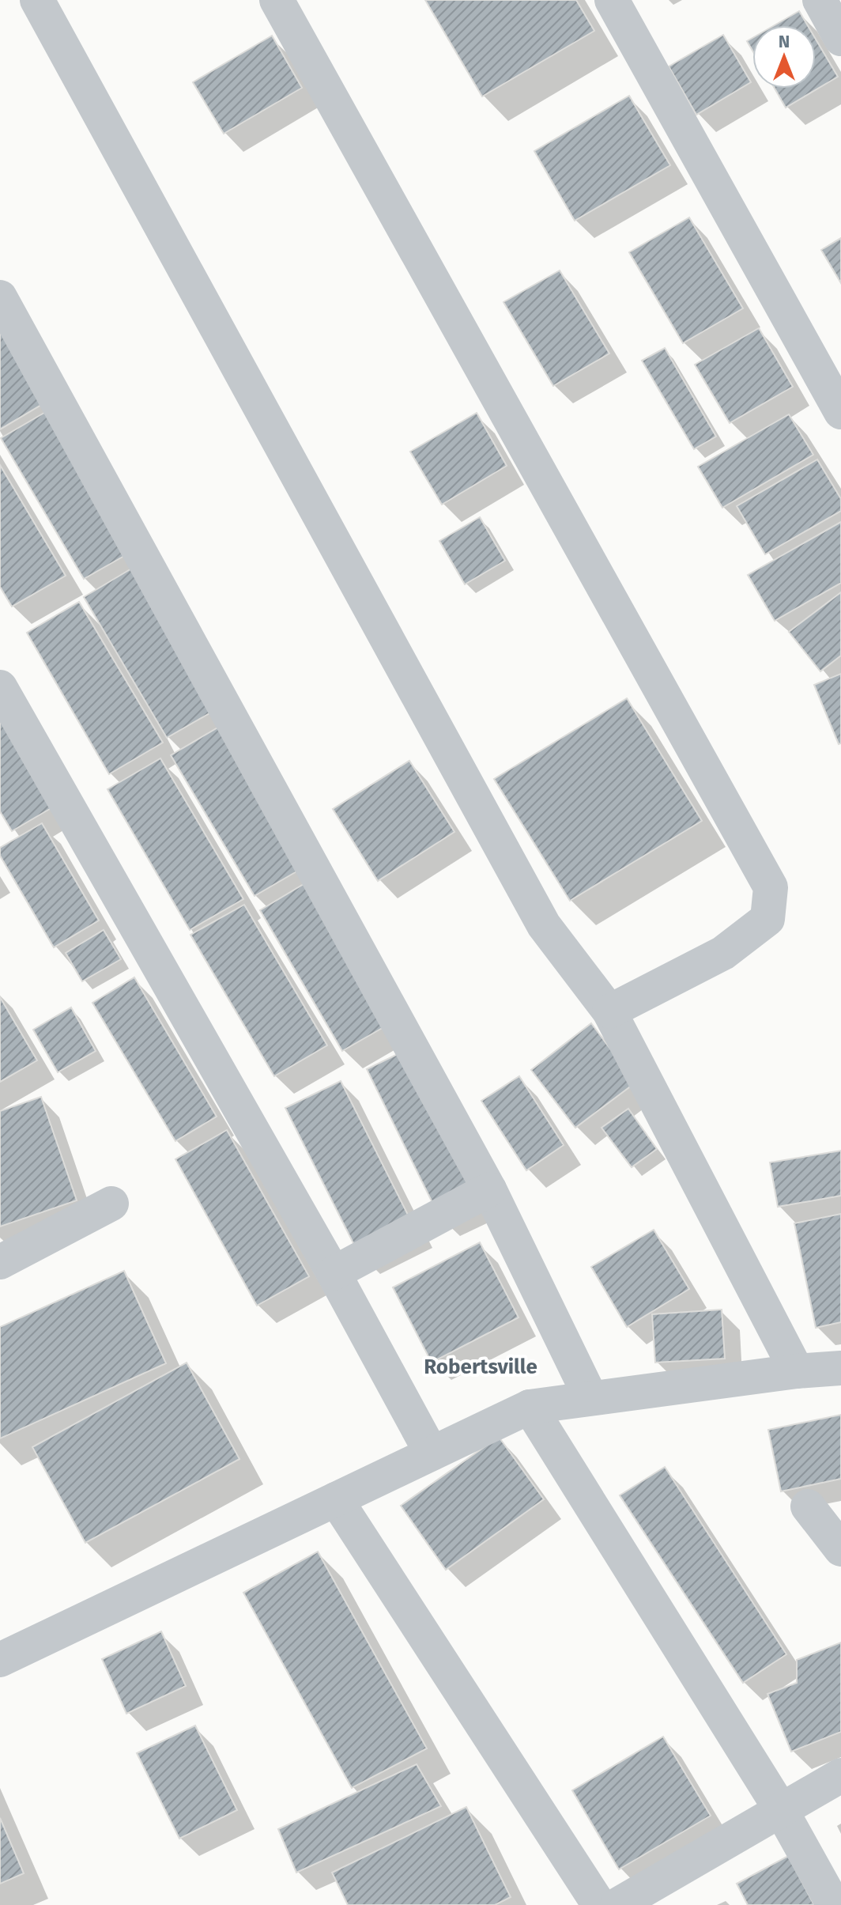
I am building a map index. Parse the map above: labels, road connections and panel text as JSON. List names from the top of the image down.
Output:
{
  "districts": ["Robertsville"],
  "north": "top"
}
